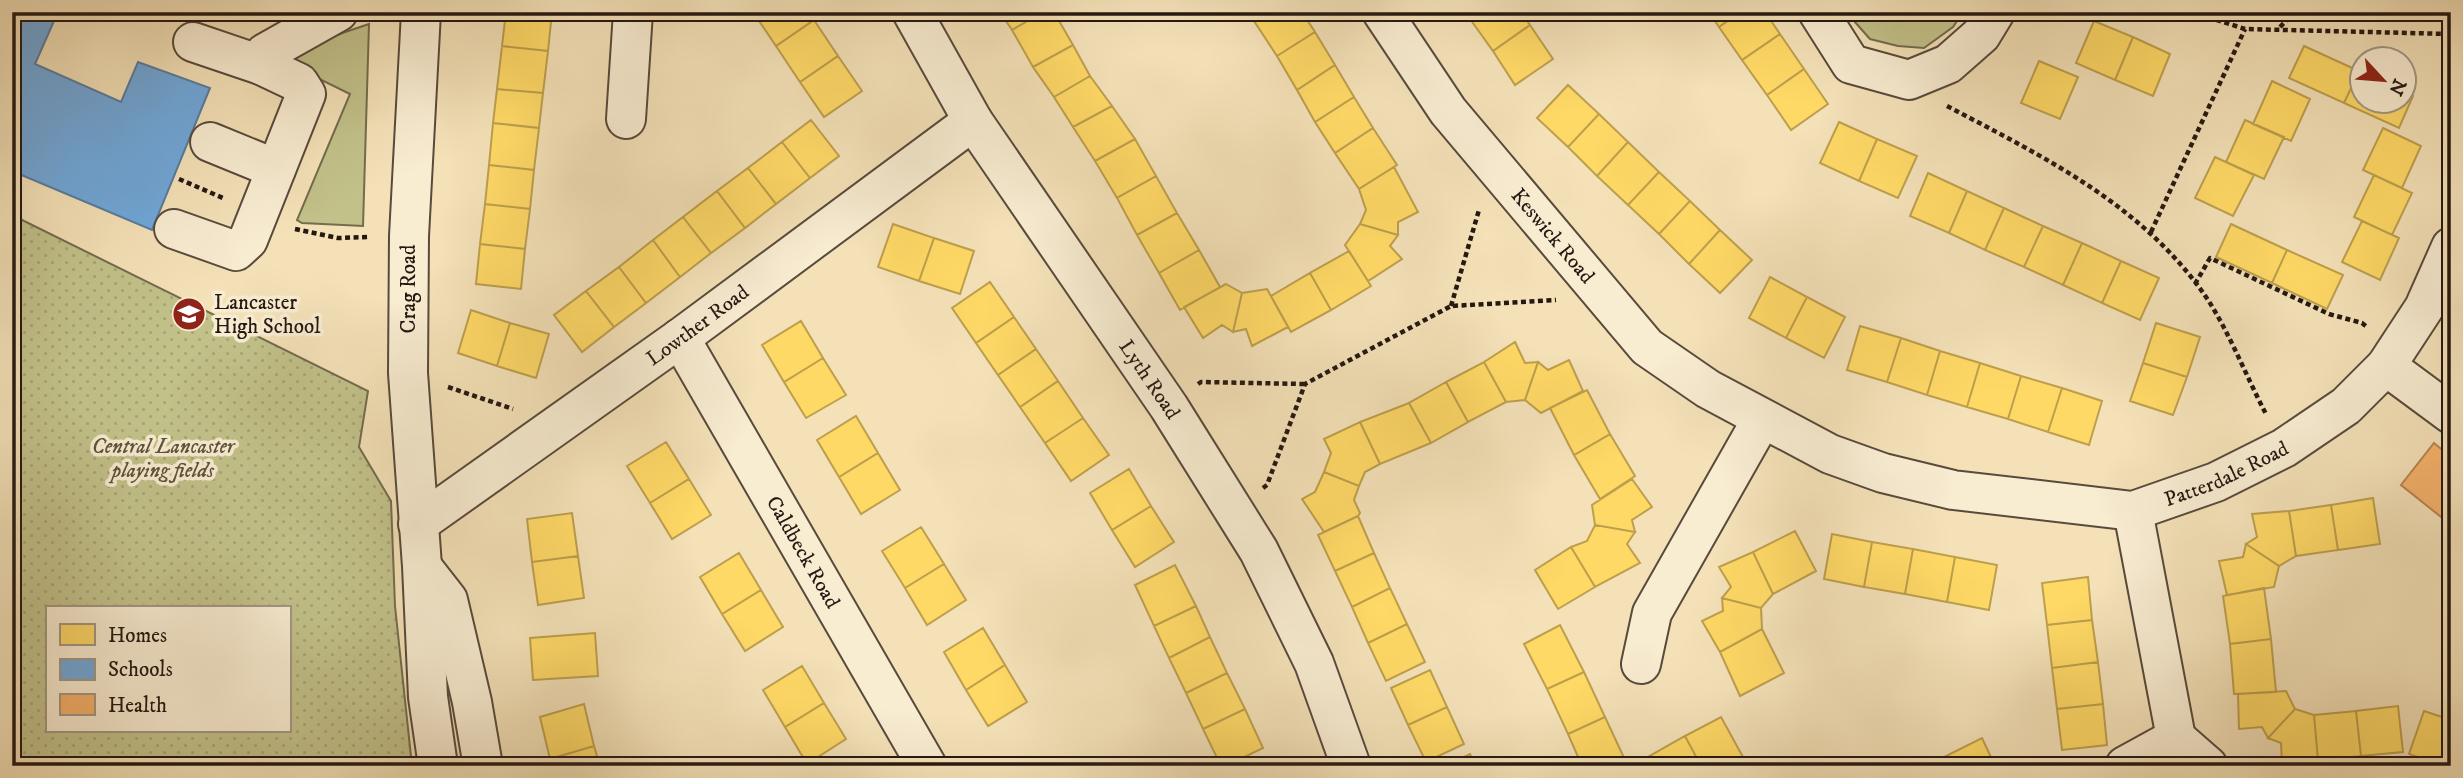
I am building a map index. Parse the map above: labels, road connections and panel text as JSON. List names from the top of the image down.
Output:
{
  "streets": {
    "street": [
      "Keswick Road",
      "Crag Road",
      "Lowther Road",
      "Lyth Road",
      "Patterdale Road",
      "Caldbeck Road"
    ]
  },
  "crossings": [
    ["Keswick Road", "Patterdale Road"],
    ["Crag Road", "Lowther Road"],
    ["Lowther Road", "Lyth Road"],
    ["Lowther Road", "Caldbeck Road"]
  ],
  "parks": ["Central Lancaster playing fields"],
  "places": {
    "school or university": ["Lancaster High School"]
  },
  "legend": ["Homes", "Schools", "Health"],
  "north": "bottom right"
}
